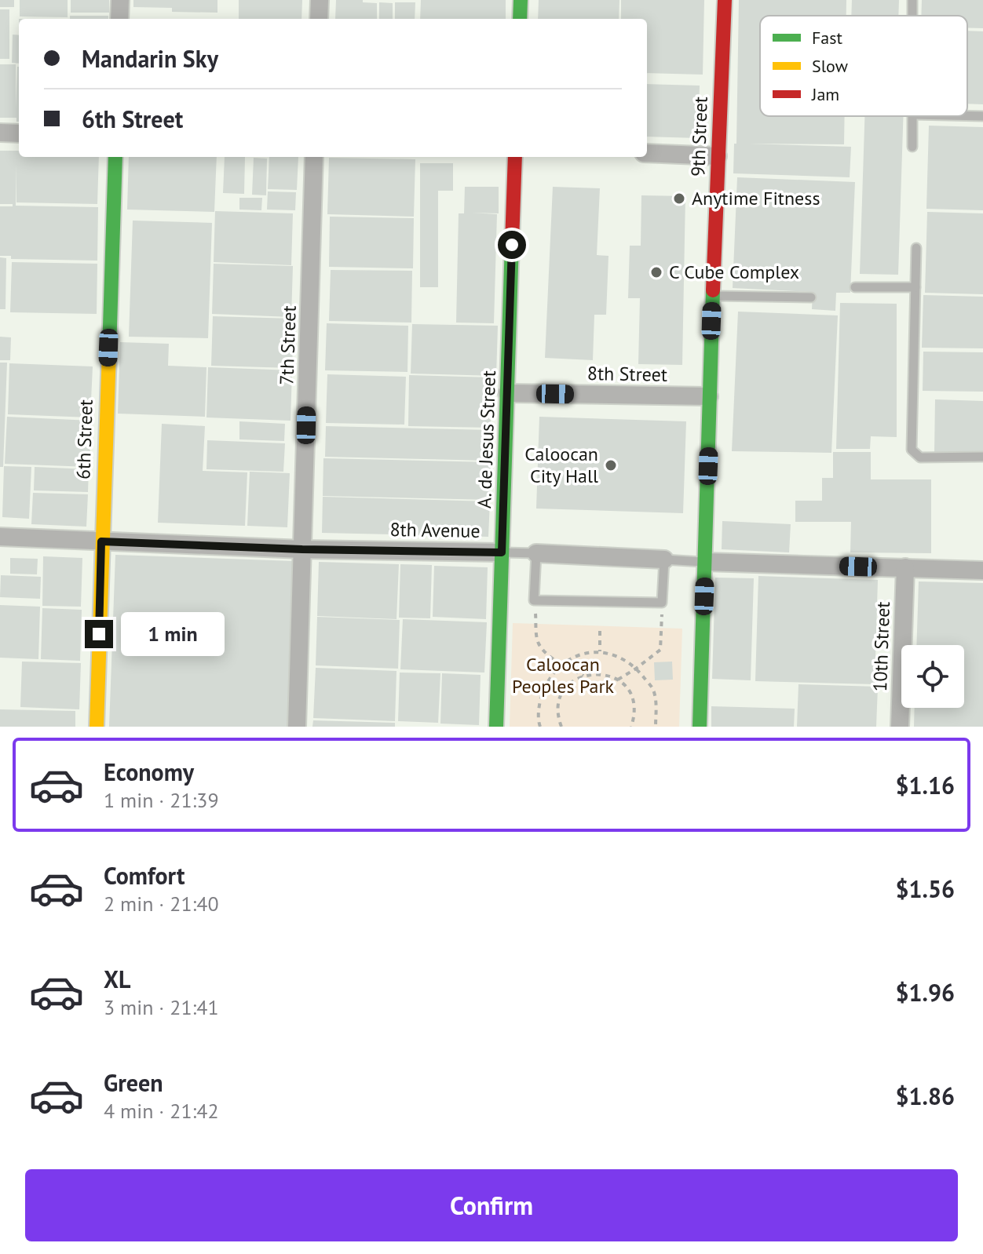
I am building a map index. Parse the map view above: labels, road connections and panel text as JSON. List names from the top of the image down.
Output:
{
  "streets": {
    "street": [
      "9th Street",
      "7th Street",
      "8th Street",
      "6th Street",
      "A. de Jesus Street",
      "8th Avenue",
      "10th Street"
    ]
  },
  "crossings": [
    ["9th Street", "8th Street"],
    ["9th Street", "8th Avenue"],
    ["7th Street", "8th Avenue"],
    ["8th Street", "A. de Jesus Street"],
    ["6th Street", "8th Avenue"],
    ["A. de Jesus Street", "8th Avenue"],
    ["8th Avenue", "10th Street"]
  ],
  "parks": ["Caloocan Peoples Park"],
  "places": ["Anytime Fitness", "C Cube Complex", "Caloocan City Hall"],
  "legend": ["Fast", "Slow", "Jam"],
  "page": {
    "banner": ["Mandarin Sky", "6th Street"],
    "bubble": "1 min",
    "list": [
      {
        "name": "Economy",
        "note": "1 min · 21:39",
        "value": "$1.16"
      },
      {
        "name": "Comfort",
        "note": "2 min · 21:40",
        "value": "$1.56"
      },
      {
        "name": "XL",
        "note": "3 min · 21:41",
        "value": "$1.96"
      },
      {
        "name": "Green",
        "note": "4 min · 21:42",
        "value": "$1.86"
      }
    ],
    "buttons": "Confirm"
  }
}
